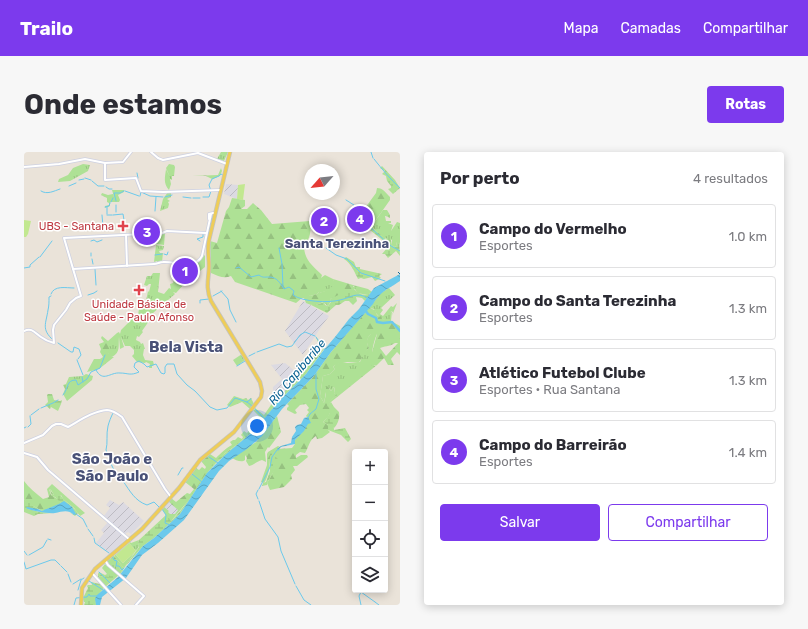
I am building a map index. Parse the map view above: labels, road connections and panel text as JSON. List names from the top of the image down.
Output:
{
  "districts": ["Santa Terezinha", "Bela Vista", "São João e São Paulo"],
  "water": ["Rio Capibaribe"],
  "places": {
    "health": ["UBS - Santana", "Unidade Básica de Saúde - Paulo Afonso"]
  },
  "north": "bottom left",
  "page": {
    "header": "Trailo",
    "nav": ["Mapa", "Camadas", "Compartilhar"],
    "buttons": [
      "Rotas",
      ["Salvar", "Compartilhar"]
    ],
    "title": "Onde estamos",
    "heading": ["Por perto", "4 resultados"],
    "pins": [
      "4",
      "2",
      "3",
      "1"
    ],
    "list": [
      {
        "mark": "1",
        "name": "Campo do Vermelho",
        "note": "Esportes",
        "value": "1.0 km"
      },
      {
        "mark": "2",
        "name": "Campo do Santa Terezinha",
        "note": "Esportes",
        "value": "1.3 km"
      },
      {
        "mark": "3",
        "name": "Atlético Futebol Clube",
        "note": "Esportes · Rua Santana",
        "value": "1.3 km"
      },
      {
        "mark": "4",
        "name": "Campo do Barreirão",
        "note": "Esportes",
        "value": "1.4 km"
      }
    ],
    "map_buttons": ["+", "−"]
  }
}
